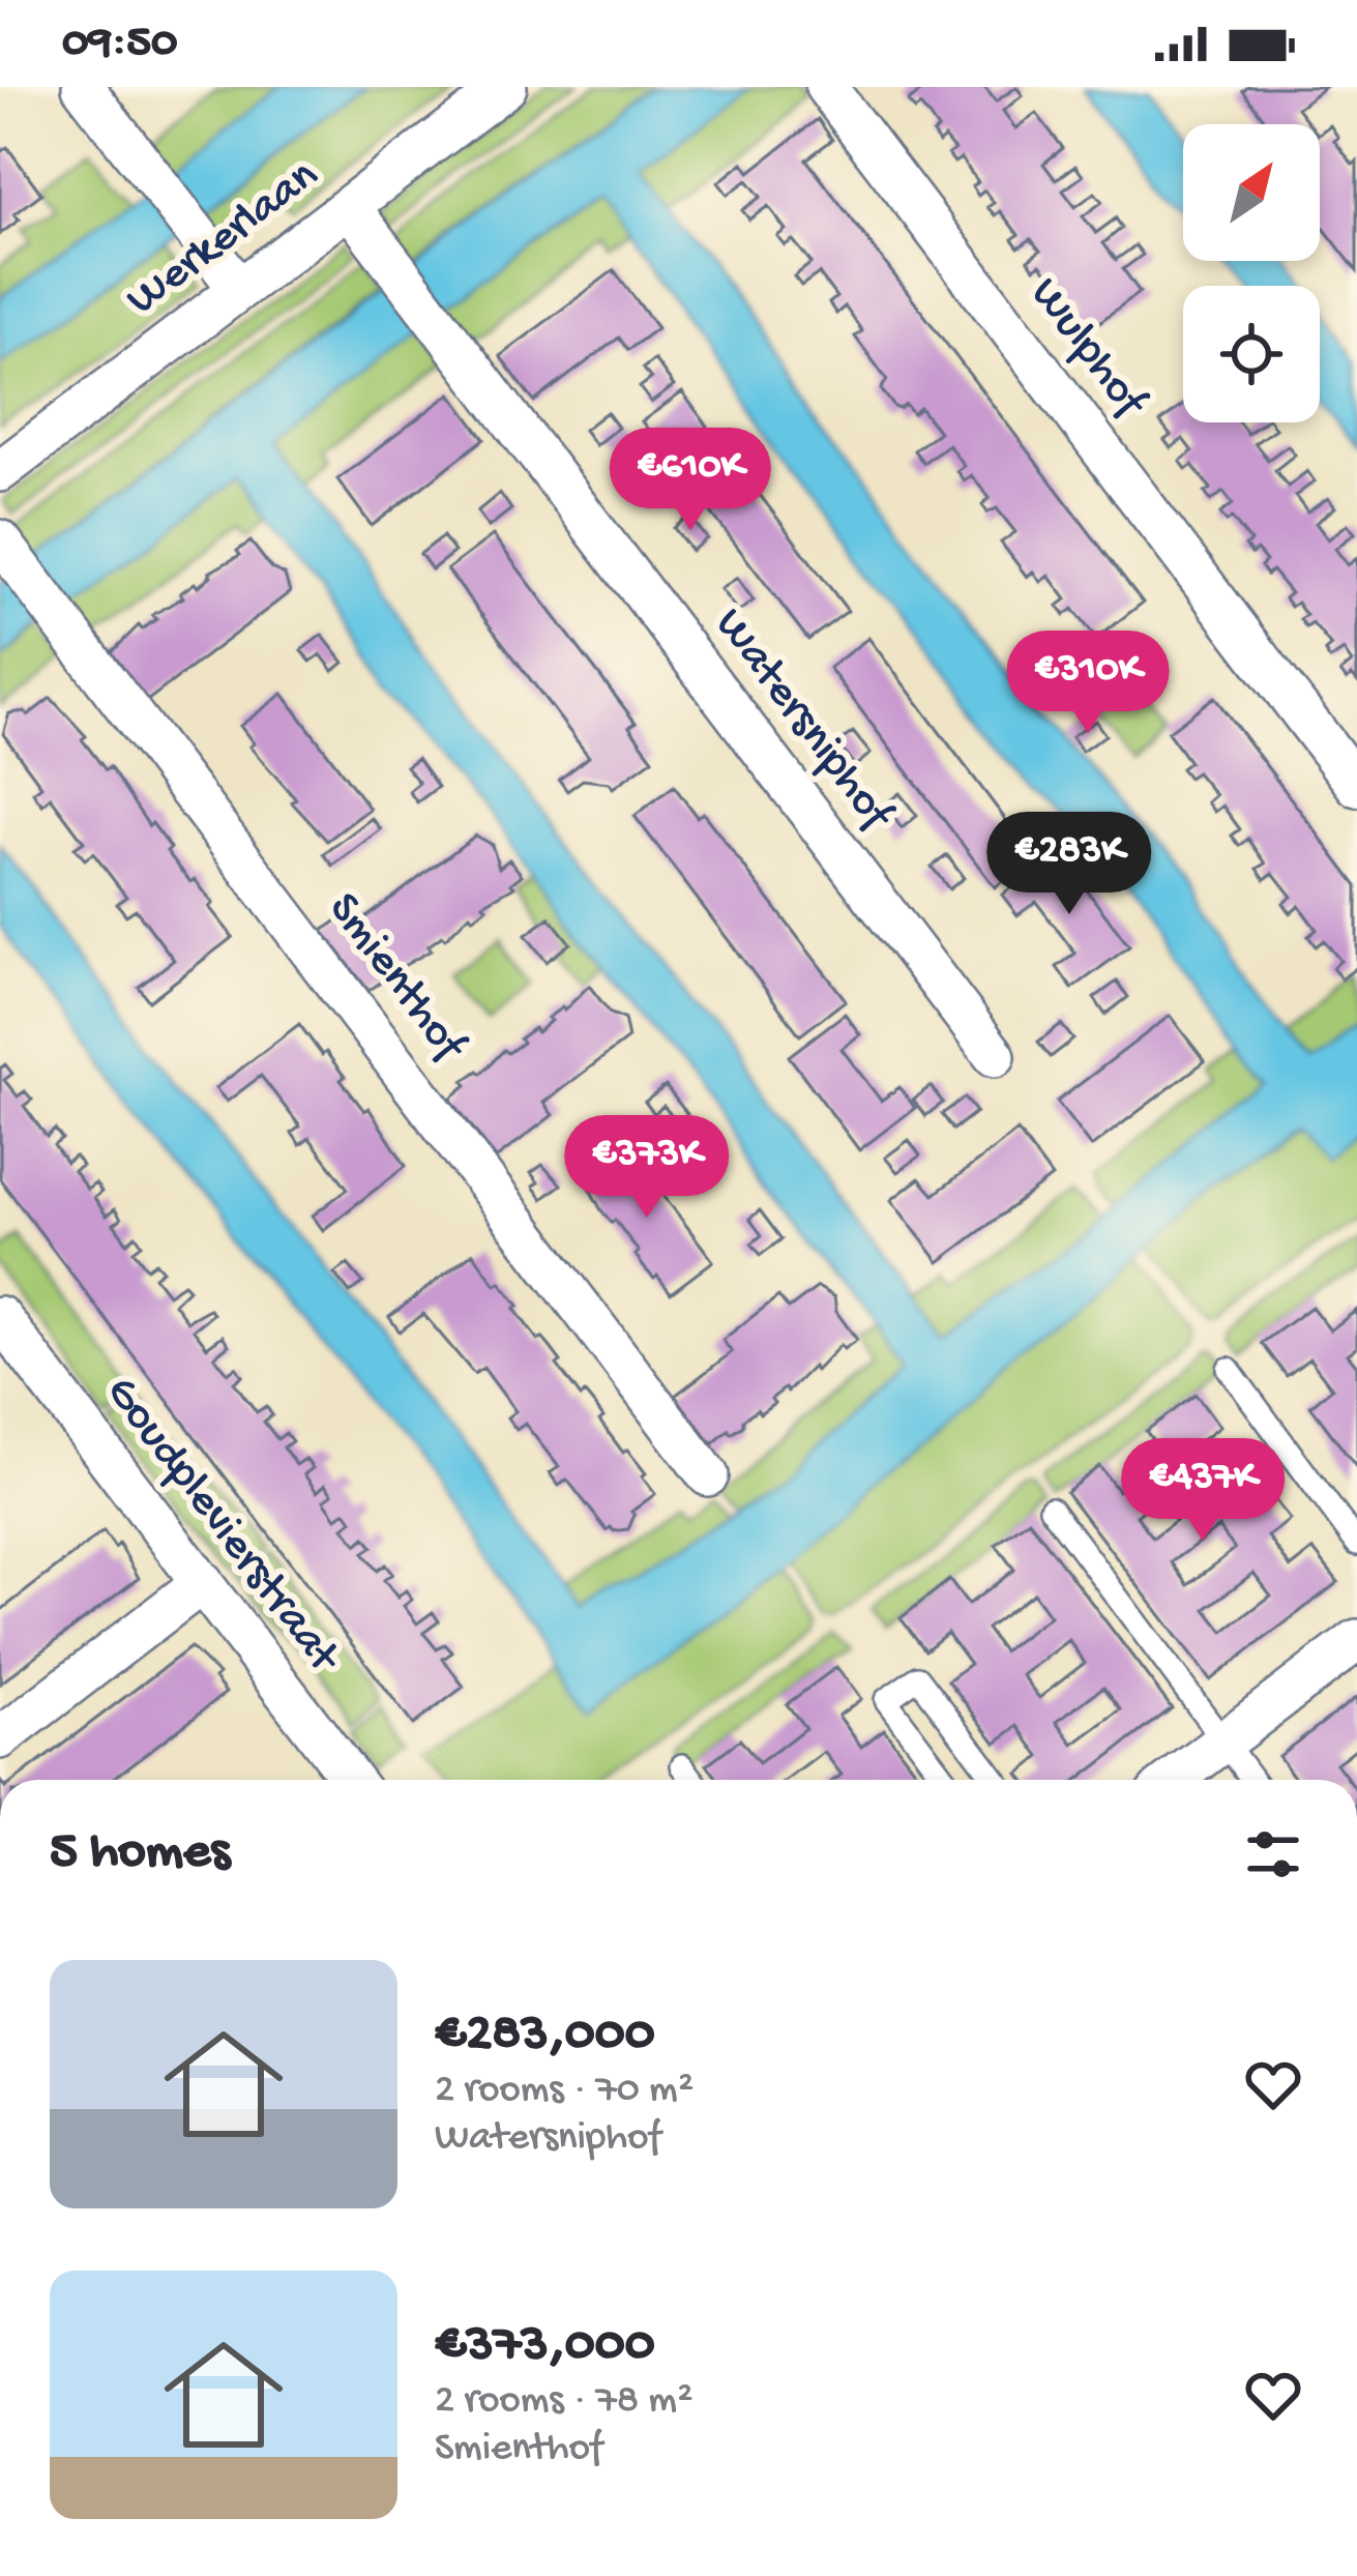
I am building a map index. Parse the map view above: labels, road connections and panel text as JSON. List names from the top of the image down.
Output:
{
  "streets": {
    "street": [
      "Werkerlaan",
      "Wulphof",
      "Watersniphof",
      "Smienthof",
      "Goudplevierstraat"
    ]
  },
  "crossings": [
    ["Werkerlaan", "Watersniphof"]
  ],
  "north": "top right",
  "page": {
    "status": "09:50",
    "price": [
      "€610K",
      "€310K",
      "€283K",
      "€373K",
      "€437K"
    ],
    "heading": "5 homes",
    "list": [
      {
        "name": "€283,000",
        "note": "2 rooms · 70 m² · Watersniphof"
      },
      {
        "name": "€373,000",
        "note": "2 rooms · 78 m² · Smienthof"
      }
    ]
  }
}
